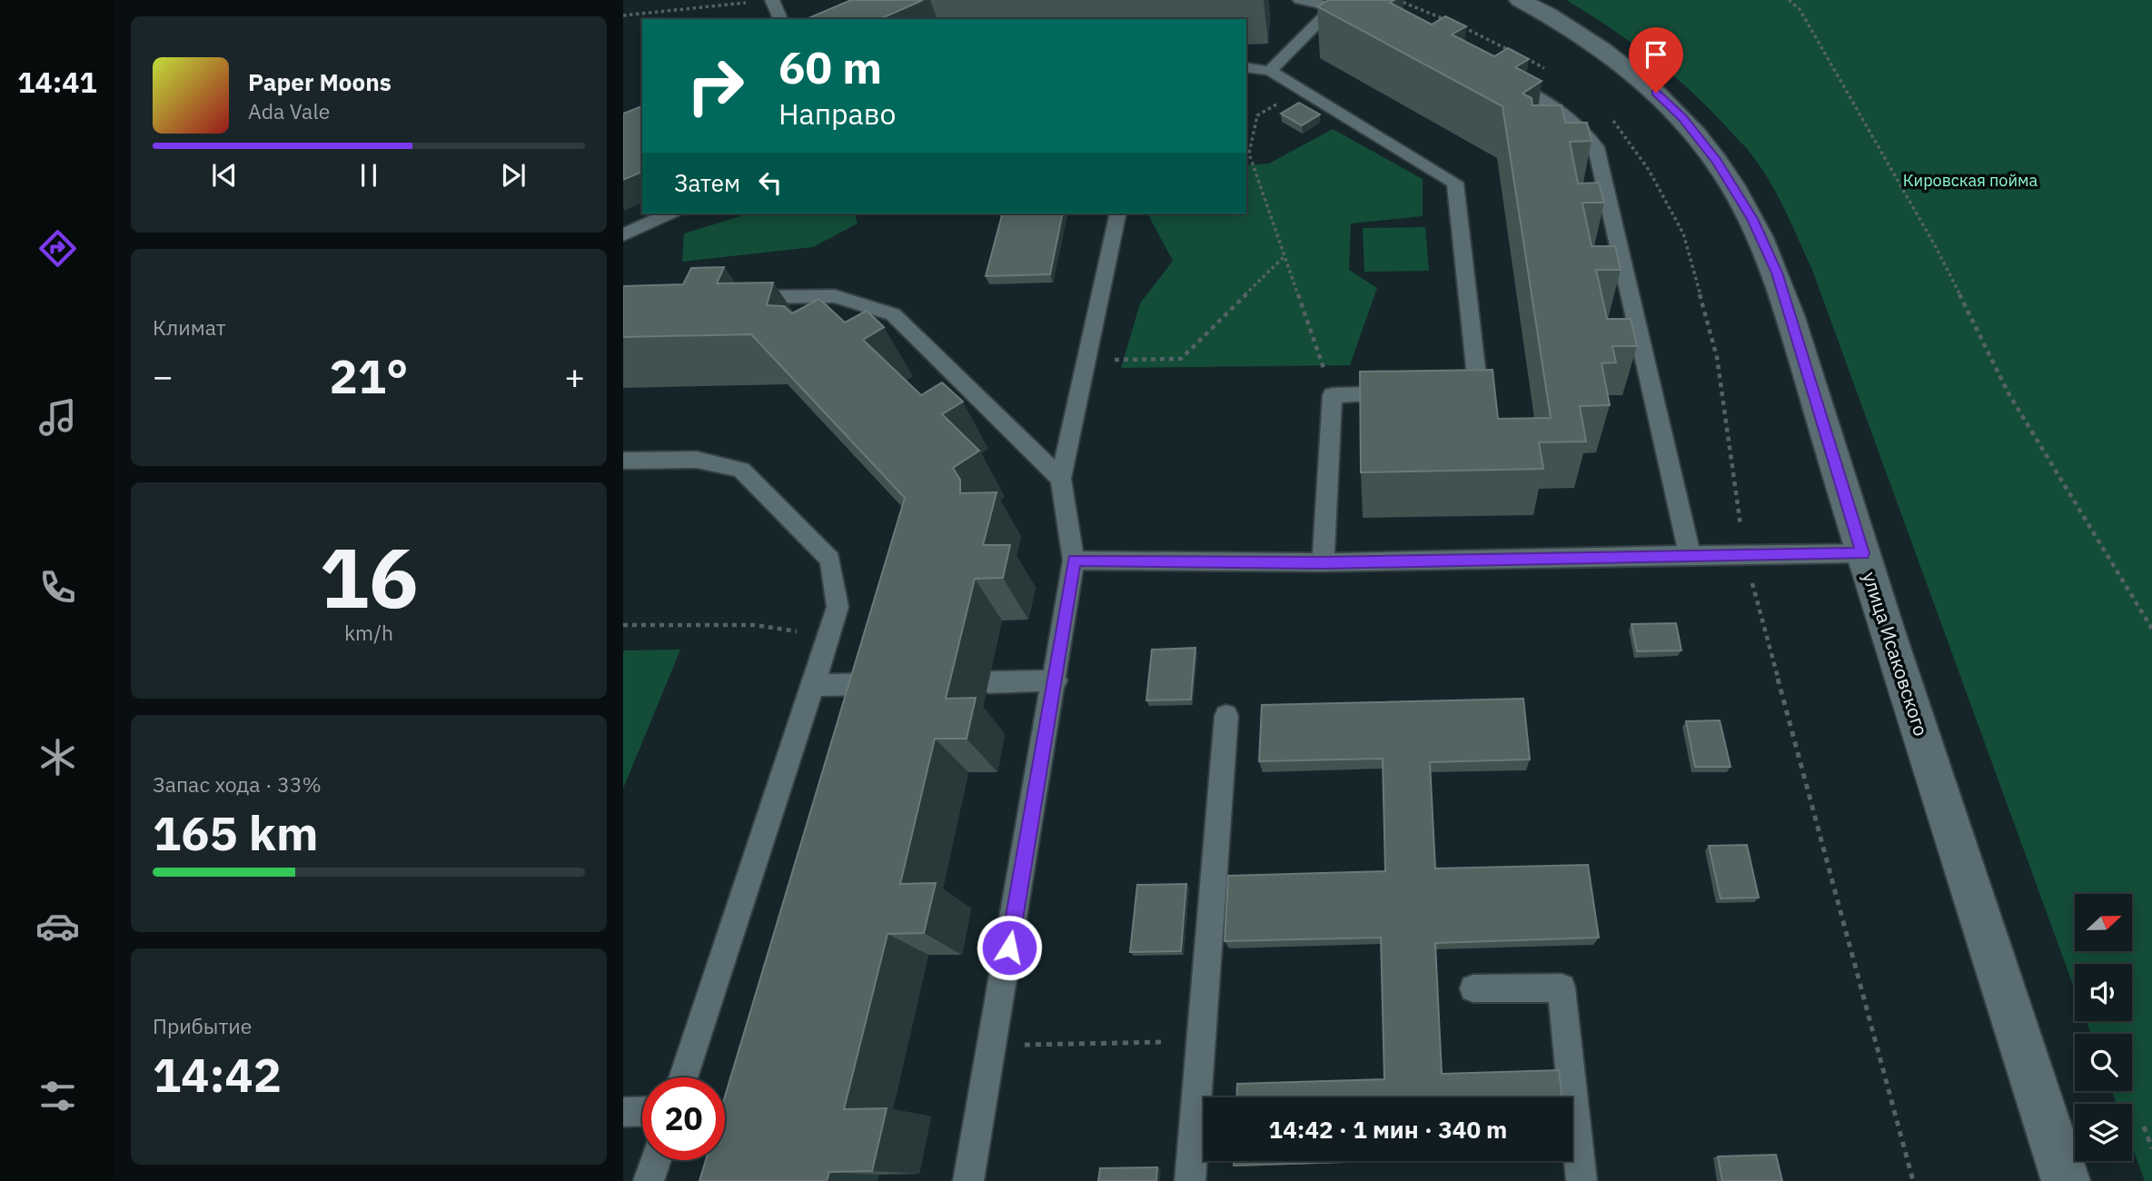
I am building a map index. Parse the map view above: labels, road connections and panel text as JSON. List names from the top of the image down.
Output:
{
  "streets": {
    "street": ["улица Исаковского"]
  },
  "parks": ["Кировская пойма"],
  "north": "right",
  "page": {
    "tabs": "14:41",
    "turn": ["60 m", "Направо"],
    "song": ["Paper Moons", "Ada Vale"],
    "then": "Затем",
    "tile": [
      "Климат",
      ["16", "km/h"],
      ["Запас хода · 33%", "165 km"],
      ["Прибытие", "14:42"]
    ],
    "heat": ["−", "21°", "+"],
    "limit": "20",
    "trip": "14:42 · 1 мин · 340 m"
  }
}
